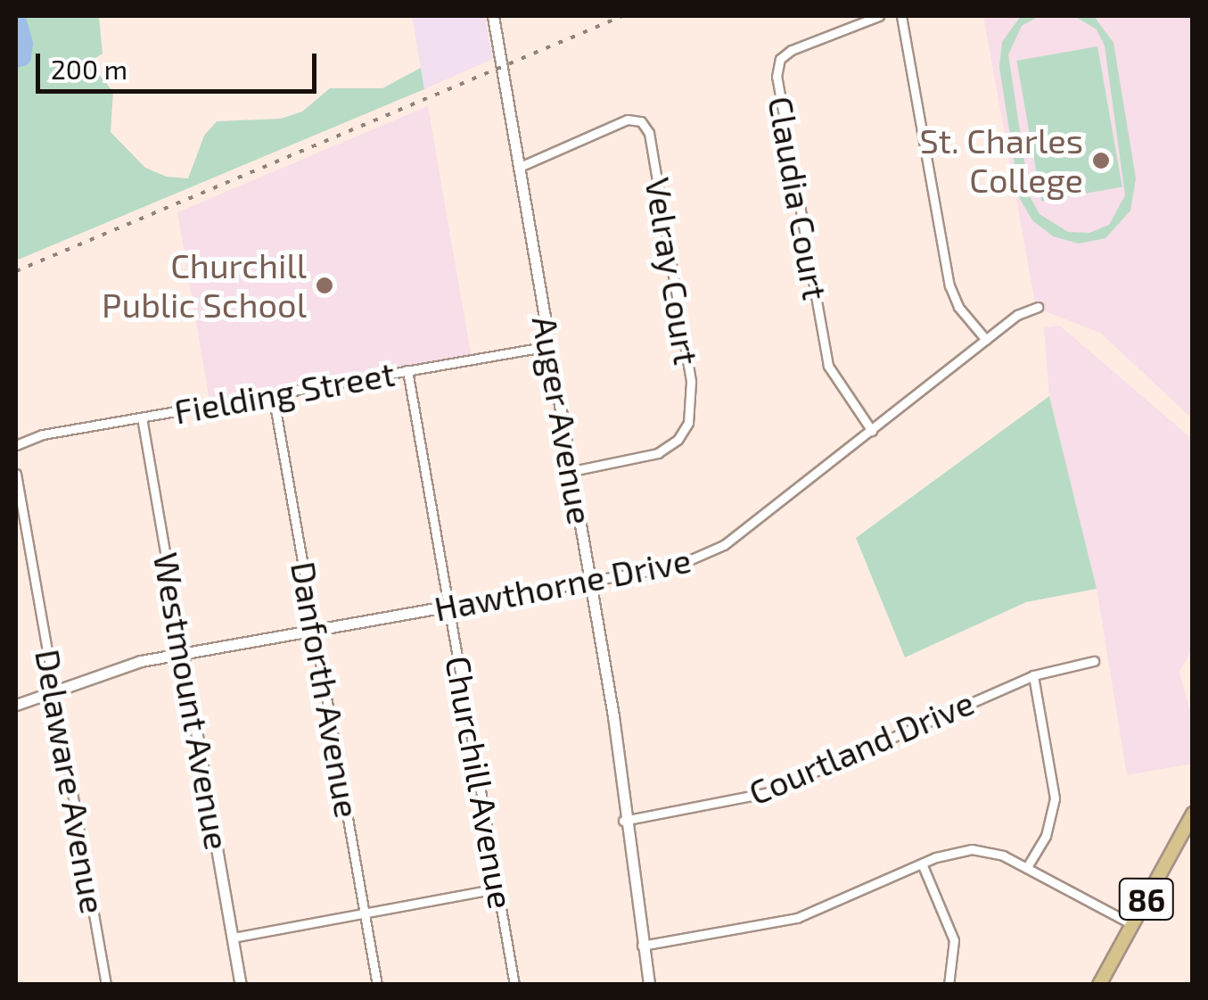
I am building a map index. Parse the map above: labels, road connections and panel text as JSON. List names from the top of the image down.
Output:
{
  "streets": {
    "main road": ["86"],
    "street": [
      "Claudia Court",
      "Velray Court",
      "Fielding Street",
      "Auger Avenue",
      "Hawthorne Drive",
      "Danforth Avenue",
      "Westmount Avenue",
      "Courtland Drive",
      "Delaware Avenue",
      "Churchill Avenue"
    ]
  },
  "crossings": [
    ["Claudia Court", "Hawthorne Drive"],
    ["Velray Court", "Auger Avenue"],
    ["Fielding Street", "Auger Avenue"],
    ["Fielding Street", "Danforth Avenue"],
    ["Fielding Street", "Westmount Avenue"],
    ["Fielding Street", "Churchill Avenue"],
    ["Auger Avenue", "Hawthorne Drive"],
    ["Auger Avenue", "Courtland Drive"],
    ["Hawthorne Drive", "Danforth Avenue"],
    ["Hawthorne Drive", "Westmount Avenue"],
    ["Hawthorne Drive", "Delaware Avenue"],
    ["Hawthorne Drive", "Churchill Avenue"]
  ],
  "places": ["St. Charles College", "Churchill Public School"],
  "scale_bar": "200 m"
}
